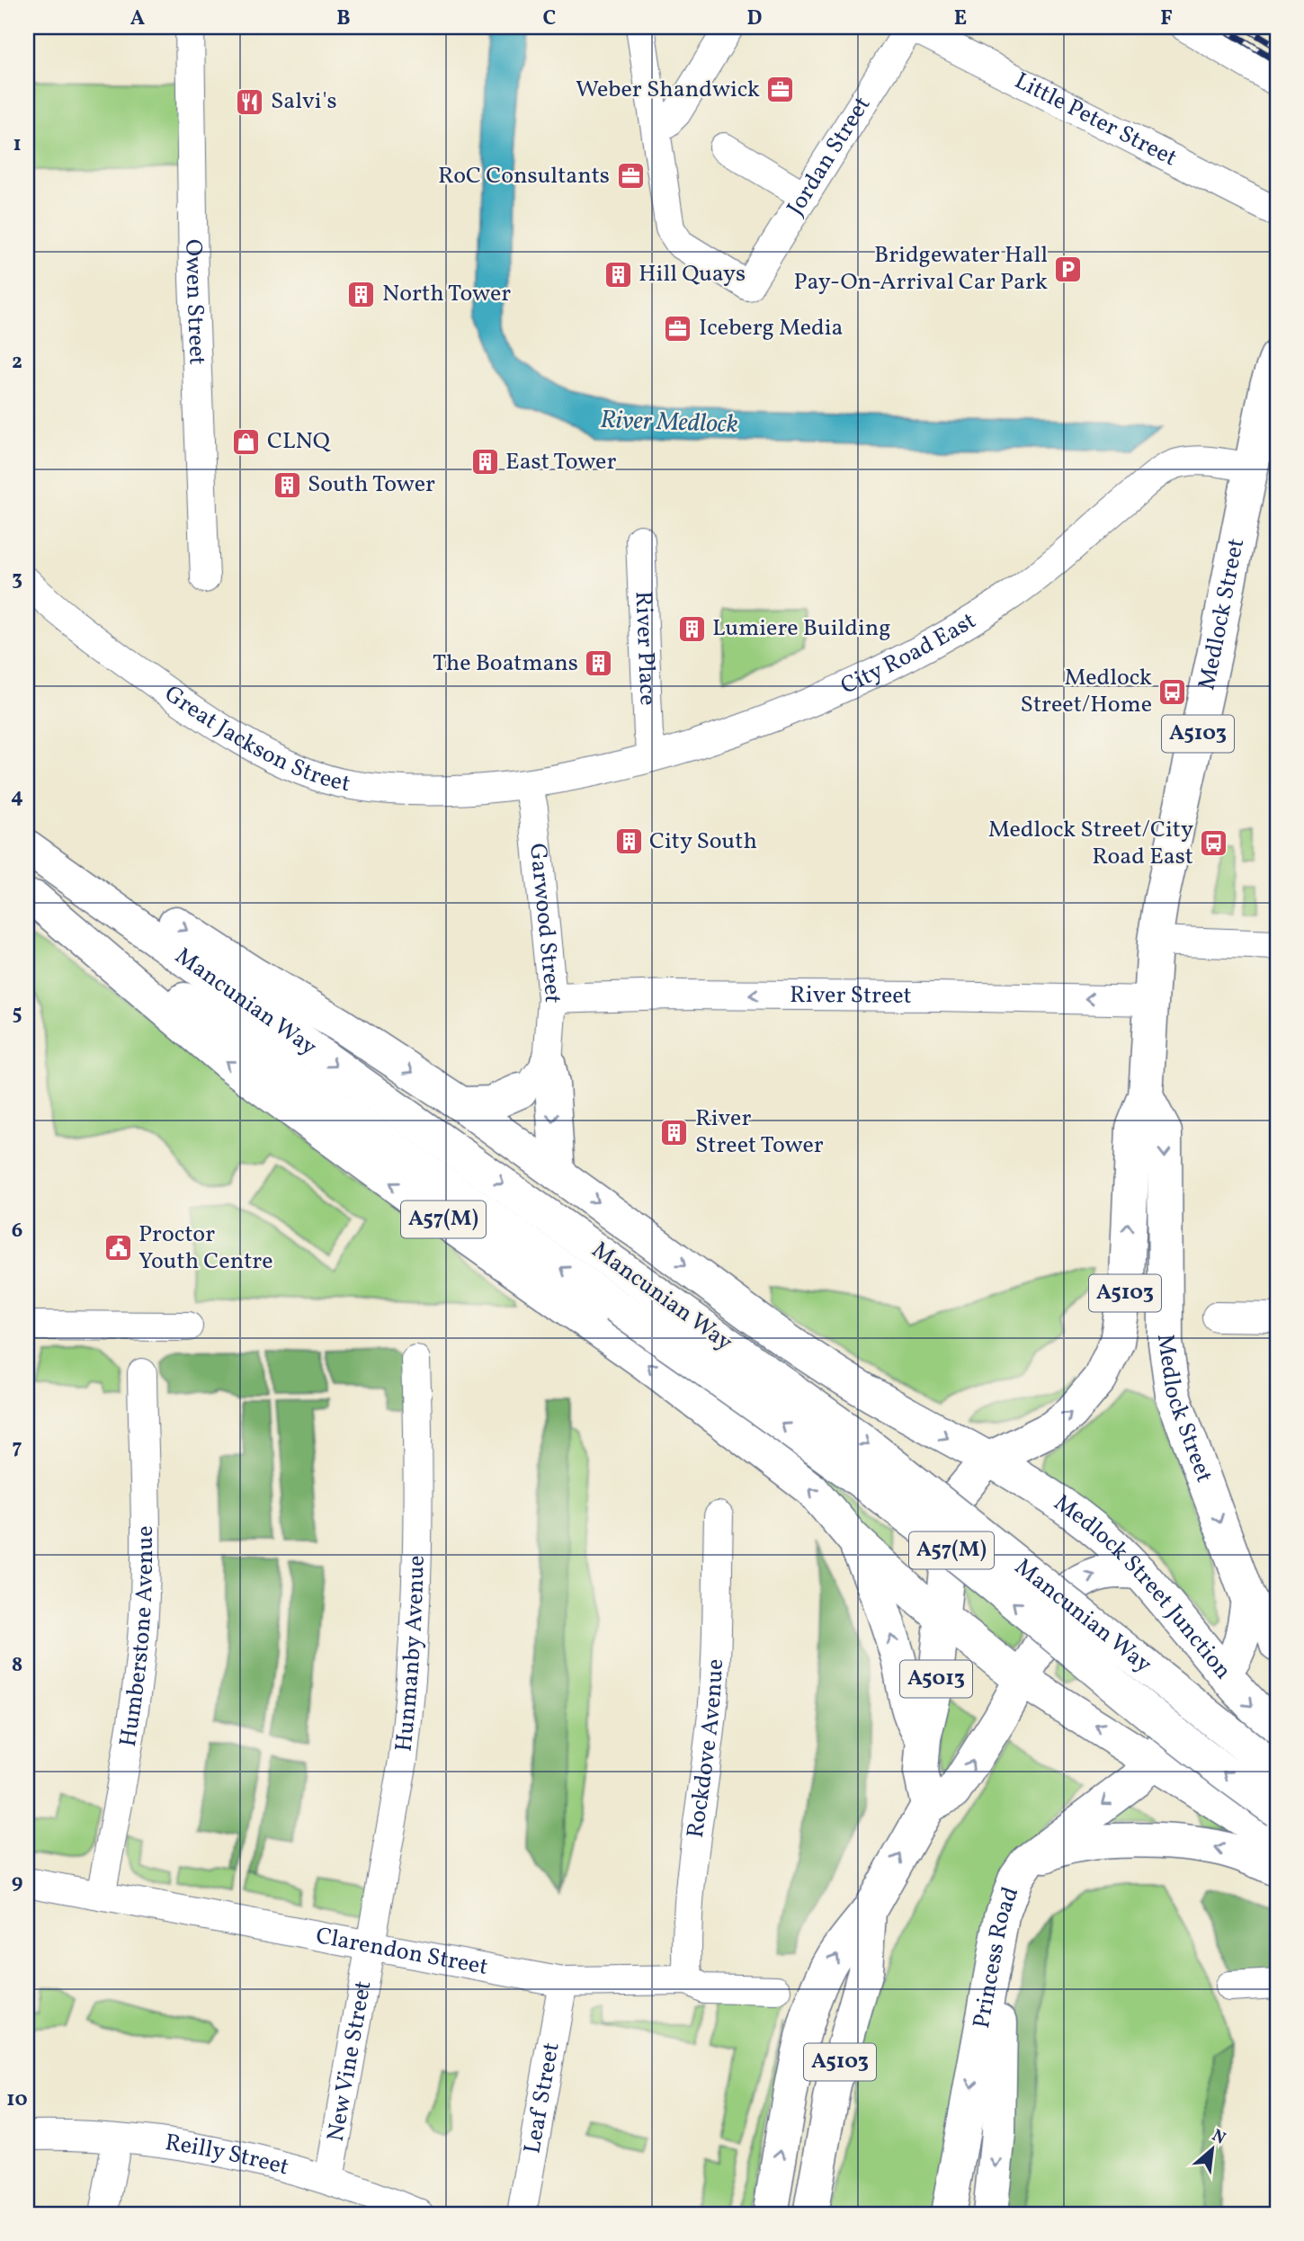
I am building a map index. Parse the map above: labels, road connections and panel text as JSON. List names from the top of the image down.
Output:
{
  "streets": {
    "main road": [
      "Medlock Street",
      "A5103",
      "Mancunian Way",
      "A57(M)",
      "Medlock Street Junction",
      "A5013",
      "Princess Road"
    ],
    "street": [
      "Little Peter Street",
      "Jordan Street",
      "Owen Street",
      "River Place",
      "City Road East",
      "Great Jackson Street",
      "Garwood Street",
      "River Street",
      "Humberstone Avenue",
      "Hunmanby Avenue",
      "Rockdove Avenue",
      "Clarendon Street",
      "New Vine Street",
      "Leaf Street",
      "Reilly Street"
    ]
  },
  "crossings": [
    ["Little Peter Street", "Jordan Street"],
    ["Medlock Street", "City Road East"],
    ["Medlock Street", "River Street"],
    ["Medlock Street", "Medlock Street Junction"],
    ["Medlock Street", "A5013"],
    ["River Place", "City Road East"],
    ["City Road East", "Great Jackson Street"],
    ["City Road East", "Garwood Street"],
    ["A5103", "Medlock Street Junction"],
    ["Great Jackson Street", "Garwood Street"],
    ["Garwood Street", "River Street"],
    ["Mancunian Way", "A57(M)"],
    ["A57(M)", "Medlock Street Junction"],
    ["A57(M)", "A5013"],
    ["Medlock Street Junction", "A5013"],
    ["Medlock Street Junction", "Princess Road"],
    ["Humberstone Avenue", "Clarendon Street"],
    ["Hunmanby Avenue", "Clarendon Street"],
    ["Hunmanby Avenue", "New Vine Street"],
    ["Rockdove Avenue", "Clarendon Street"],
    ["Clarendon Street", "New Vine Street"],
    ["Clarendon Street", "Leaf Street"],
    ["New Vine Street", "Reilly Street"]
  ],
  "one_way": ["River Street"],
  "water": ["River Medlock"],
  "places": {
    "office": ["Weber Shandwick", "RoC Consultants", "Iceberg Media"],
    "restaurant": ["Salvi's"],
    "parking": ["Bridgewater Hall Pay-On-Arrival Car Park"],
    "building": [
      "Hill Quays",
      "North Tower",
      "East Tower",
      "South Tower",
      "Lumiere Building",
      "The Boatmans",
      "City South",
      "River Street Tower"
    ],
    "shop": ["CLNQ"],
    "bus stop": ["Medlock Street/Home", "Medlock Street/City Road East"],
    "public building": ["Proctor Youth Centre"]
  },
  "north": "top right",
  "grid": {
    "columns": [
      "A",
      "B",
      "C",
      "D",
      "E",
      "F"
    ],
    "rows": [
      "1",
      "2",
      "3",
      "4",
      "5",
      "6",
      "7",
      "8",
      "9",
      "10"
    ]
  }
}
